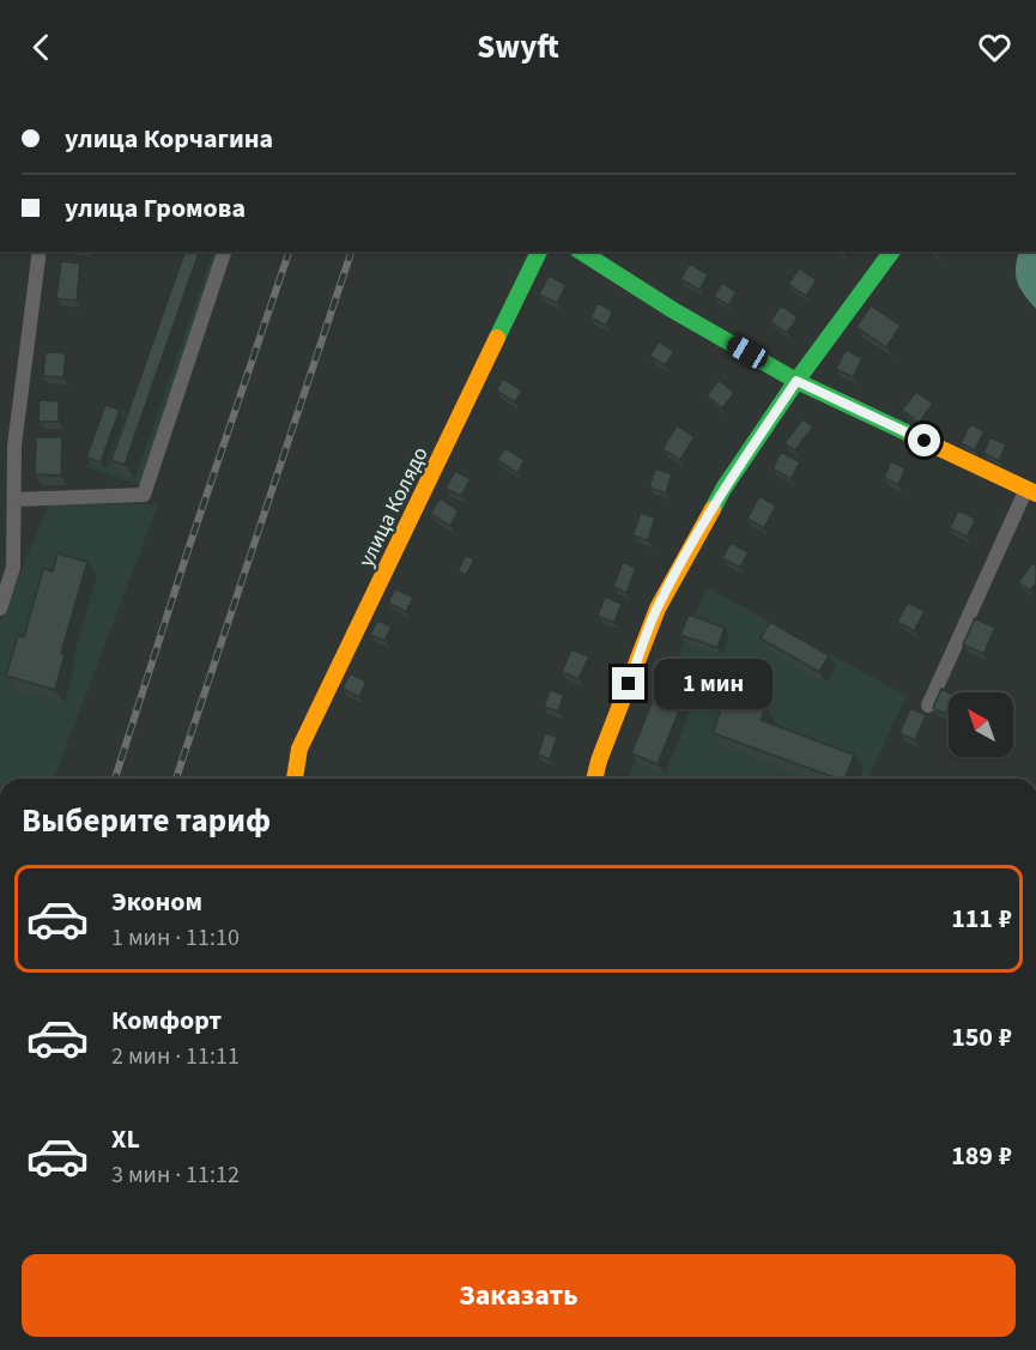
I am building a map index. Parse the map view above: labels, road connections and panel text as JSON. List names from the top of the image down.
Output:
{
  "streets": {
    "street": ["улица Колядо"]
  },
  "north": "top left",
  "page": {
    "header": "Swyft",
    "banner": ["улица Корчагина", "улица Громова"],
    "bubble": "1 мин",
    "heading": "Выберите тариф",
    "list": [
      {
        "name": "Эконом",
        "note": "1 мин · 11:10",
        "value": "111 ₽"
      },
      {
        "name": "Комфорт",
        "note": "2 мин · 11:11",
        "value": "150 ₽"
      },
      {
        "name": "XL",
        "note": "3 мин · 11:12",
        "value": "189 ₽"
      }
    ],
    "buttons": "Заказать"
  }
}
